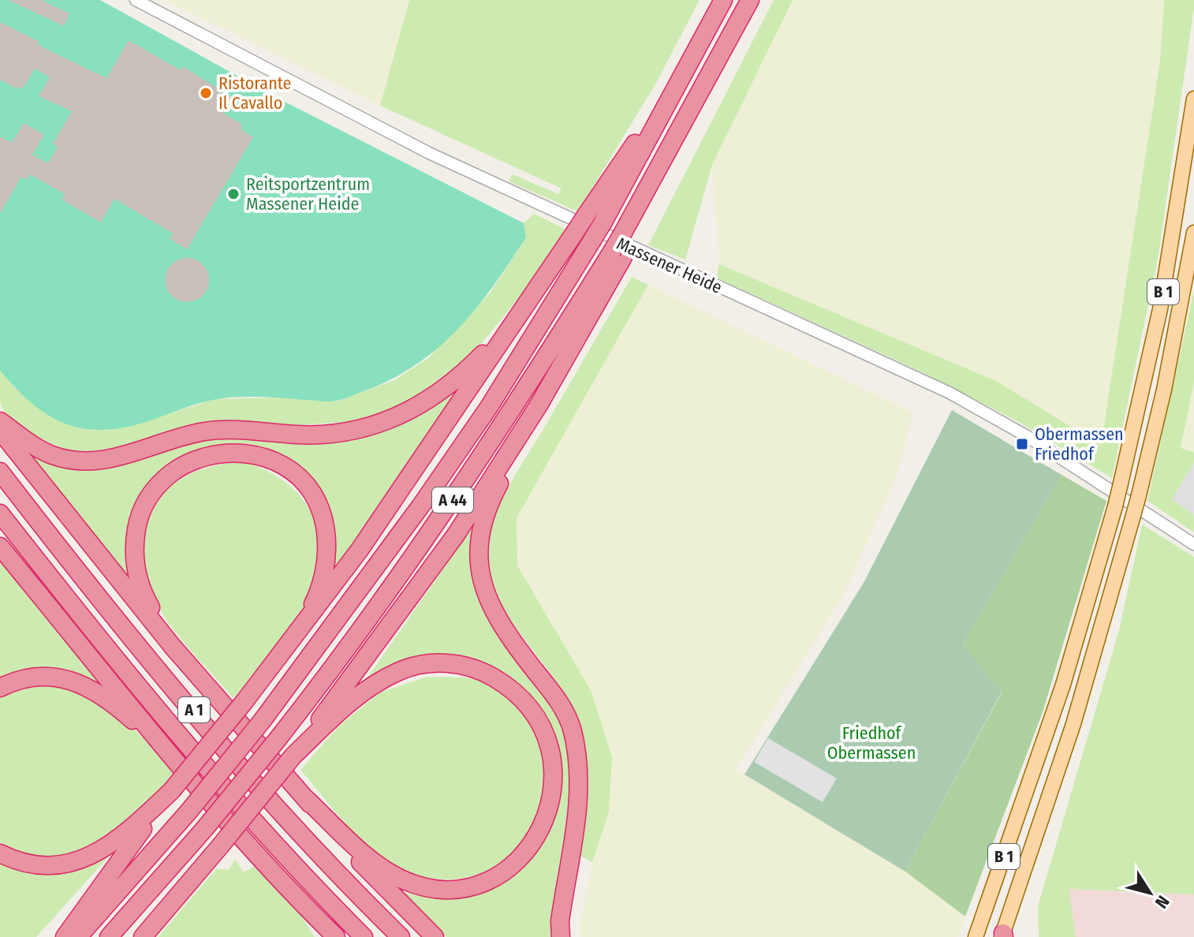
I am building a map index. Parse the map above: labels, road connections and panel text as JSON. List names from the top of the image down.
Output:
{
  "streets": {
    "highway": ["A 44", "A 1"],
    "main road": ["B 1"],
    "street": ["Massener Heide"]
  },
  "parks": ["Friedhof Obermassen"],
  "places": {
    "other": ["Ristorante Il Cavallo", "Reitsportzentrum Massener Heide"],
    "transit": ["Obermassen Friedhof"]
  },
  "north": "bottom right"
}
